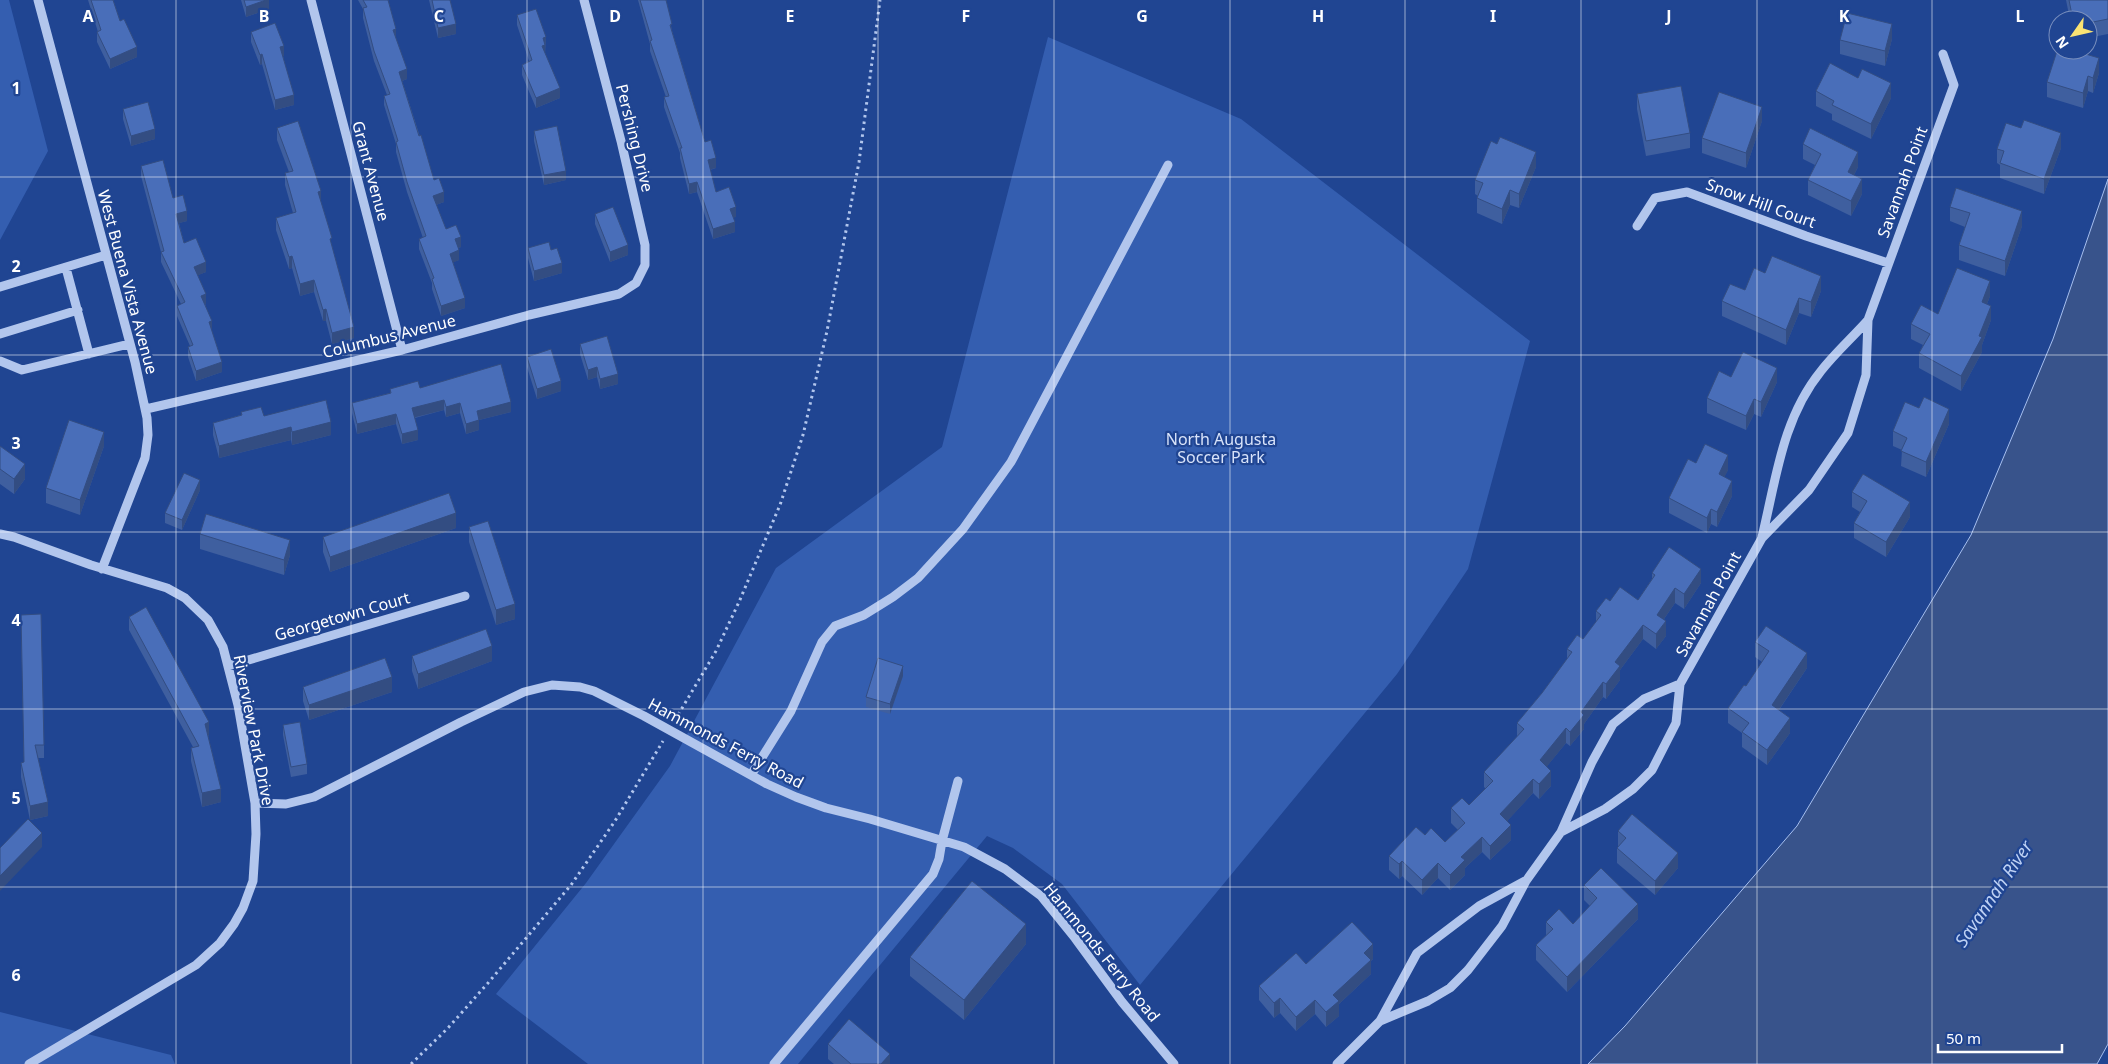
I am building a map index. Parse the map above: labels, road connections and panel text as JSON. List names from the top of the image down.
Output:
{
  "streets": {
    "street": [
      "Pershing Drive",
      "Grant Avenue",
      "Savannah Point",
      "Snow Hill Court",
      "West Buena Vista Avenue",
      "Columbus Avenue",
      "Georgetown Court",
      "Riverview Park Drive",
      "Hammonds Ferry Road"
    ]
  },
  "crossings": [
    ["Pershing Drive", "Columbus Avenue"],
    ["Grant Avenue", "Columbus Avenue"],
    ["Savannah Point", "Snow Hill Court"],
    ["West Buena Vista Avenue", "Columbus Avenue"],
    ["West Buena Vista Avenue", "Riverview Park Drive"],
    ["Georgetown Court", "Riverview Park Drive"],
    ["Riverview Park Drive", "Hammonds Ferry Road"]
  ],
  "water": ["Savannah River"],
  "parks": ["North Augusta Soccer Park"],
  "scale_bar": "50 m",
  "north": "bottom left",
  "grid": {
    "columns": [
      "A",
      "B",
      "C",
      "D",
      "E",
      "F",
      "G",
      "H",
      "I",
      "J",
      "K",
      "L"
    ],
    "rows": [
      "1",
      "2",
      "3",
      "4",
      "5",
      "6"
    ]
  }
}
